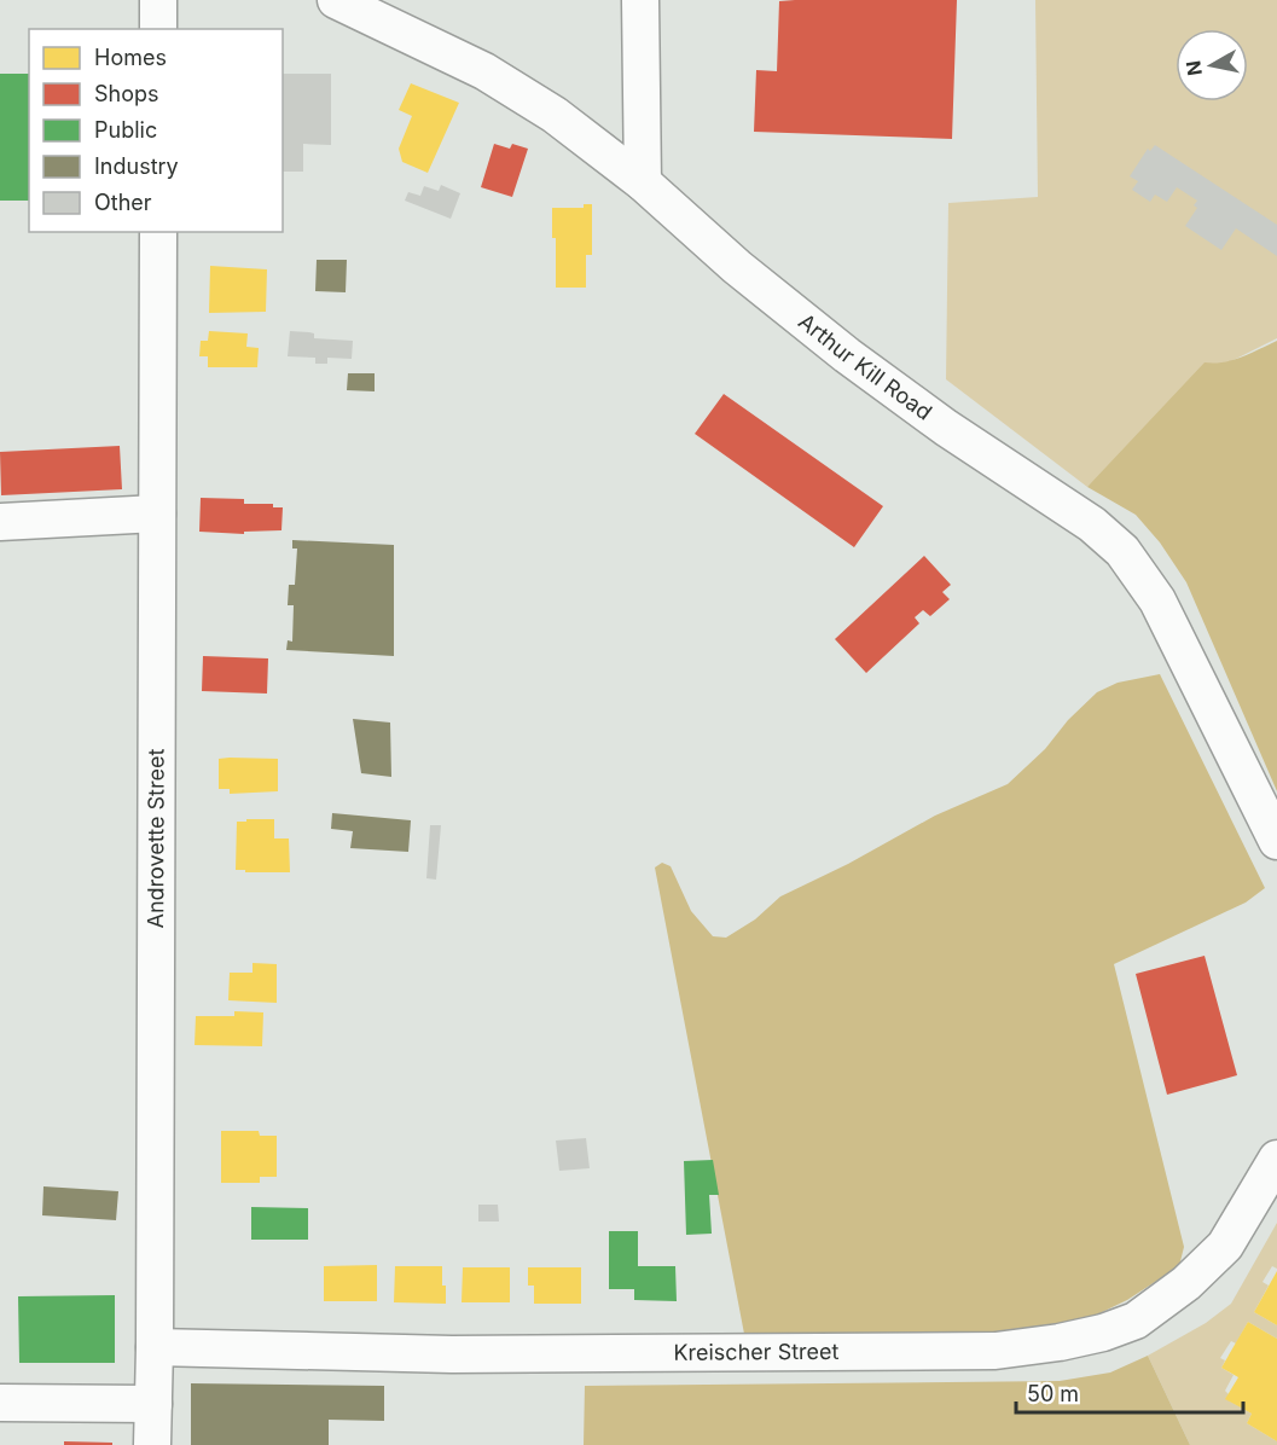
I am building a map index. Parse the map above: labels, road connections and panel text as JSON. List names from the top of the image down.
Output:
{
  "streets": {
    "street": ["Arthur Kill Road", "Androvette Street", "Kreischer Street"]
  },
  "crossings": [
    ["Androvette Street", "Kreischer Street"]
  ],
  "legend": [
    "Homes",
    "Shops",
    "Public",
    "Industry",
    "Other"
  ],
  "scale_bar": "50 m",
  "north": "left"
}
